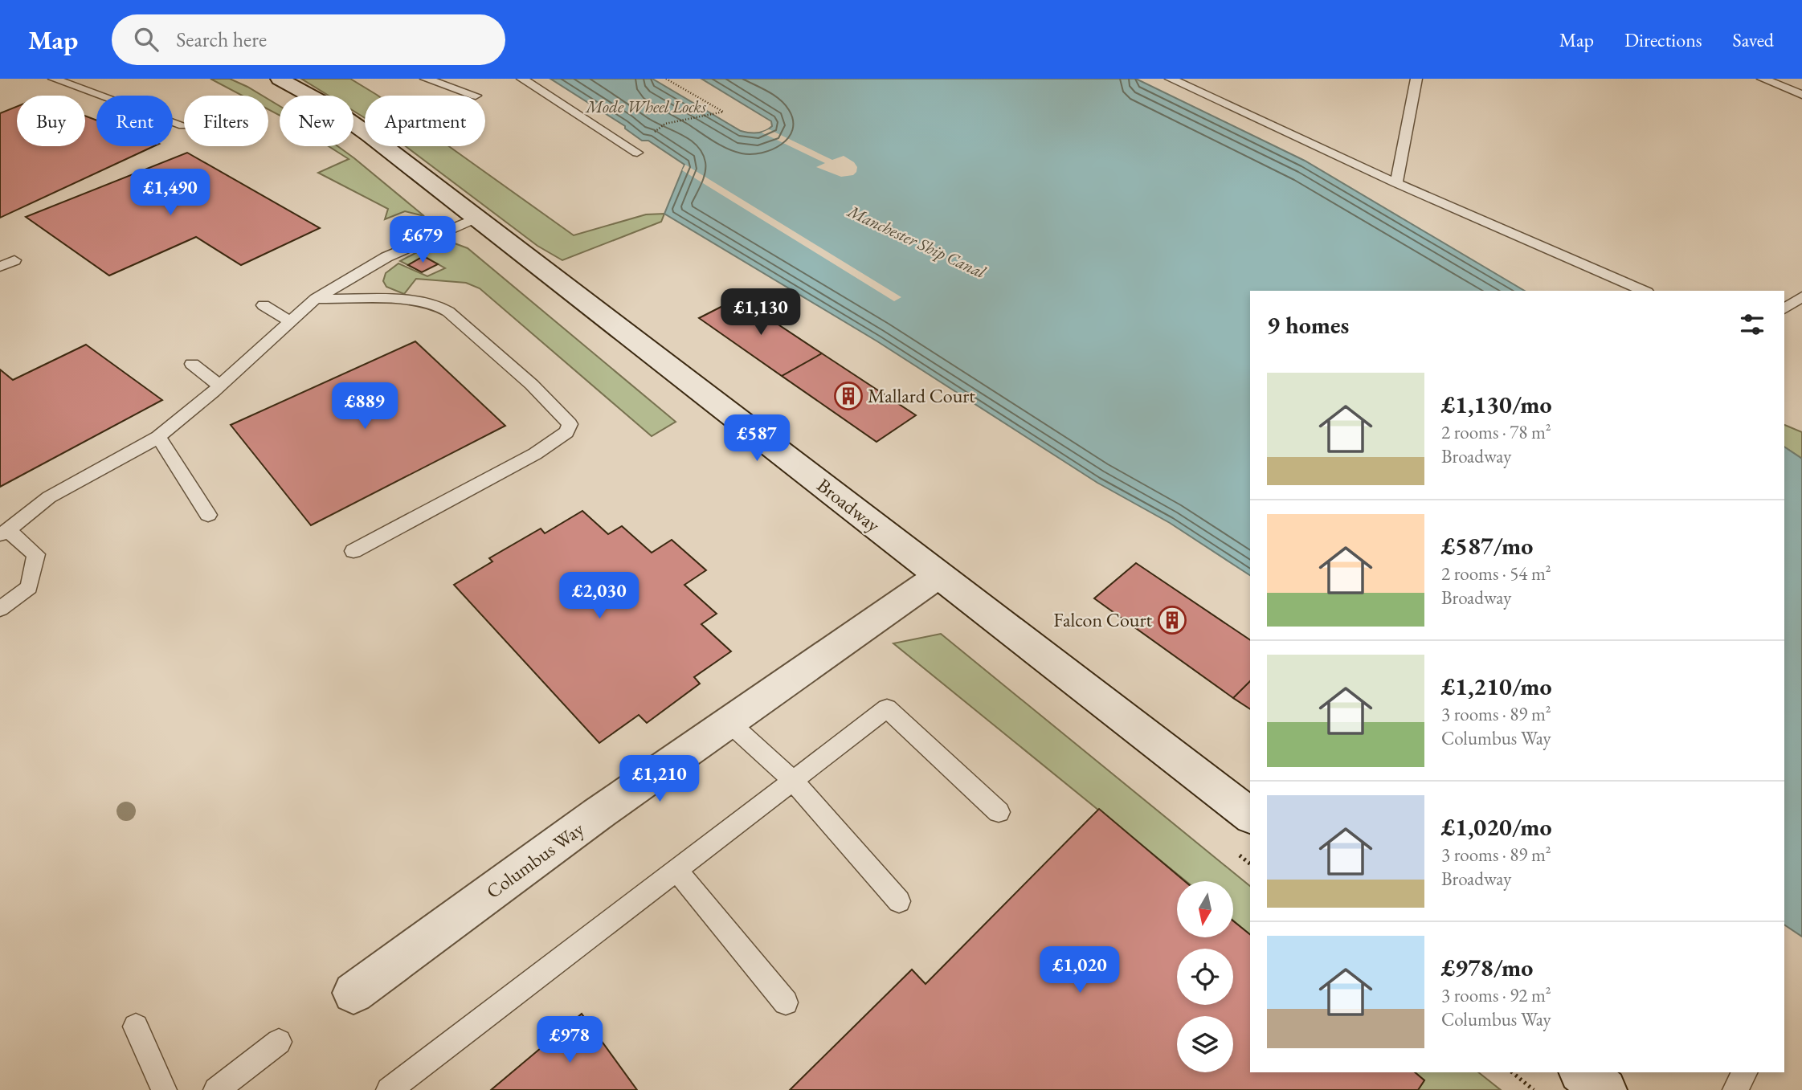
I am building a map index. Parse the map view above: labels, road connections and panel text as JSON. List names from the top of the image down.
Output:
{
  "streets": {
    "street": ["Broadway", "Columbus Way"]
  },
  "crossings": [
    ["Broadway", "Columbus Way"]
  ],
  "water": ["Mode Wheel Locks", "Manchester Ship Canal"],
  "places": {
    "building": ["Mallard Court", "Falcon Court"]
  },
  "north": "bottom",
  "page": {
    "header": "Map",
    "search": "Search here",
    "nav": ["Map", "Directions", "Saved"],
    "chip": [
      "Buy",
      "Rent",
      "Filters",
      "New",
      "Apartment"
    ],
    "price": [
      "£1,490",
      "£679",
      "£1,130",
      "£889",
      "£587",
      "£2,030",
      "£1,210",
      "£1,020",
      "£978"
    ],
    "heading": "9 homes",
    "list": [
      {
        "name": "£1,130/mo",
        "note": "2 rooms · 78 m² · Broadway"
      },
      {
        "name": "£587/mo",
        "note": "2 rooms · 54 m² · Broadway"
      },
      {
        "name": "£1,210/mo",
        "note": "3 rooms · 89 m² · Columbus Way"
      },
      {
        "name": "£1,020/mo",
        "note": "3 rooms · 89 m² · Broadway"
      },
      {
        "name": "£978/mo",
        "note": "3 rooms · 92 m² · Columbus Way"
      }
    ]
  }
}
